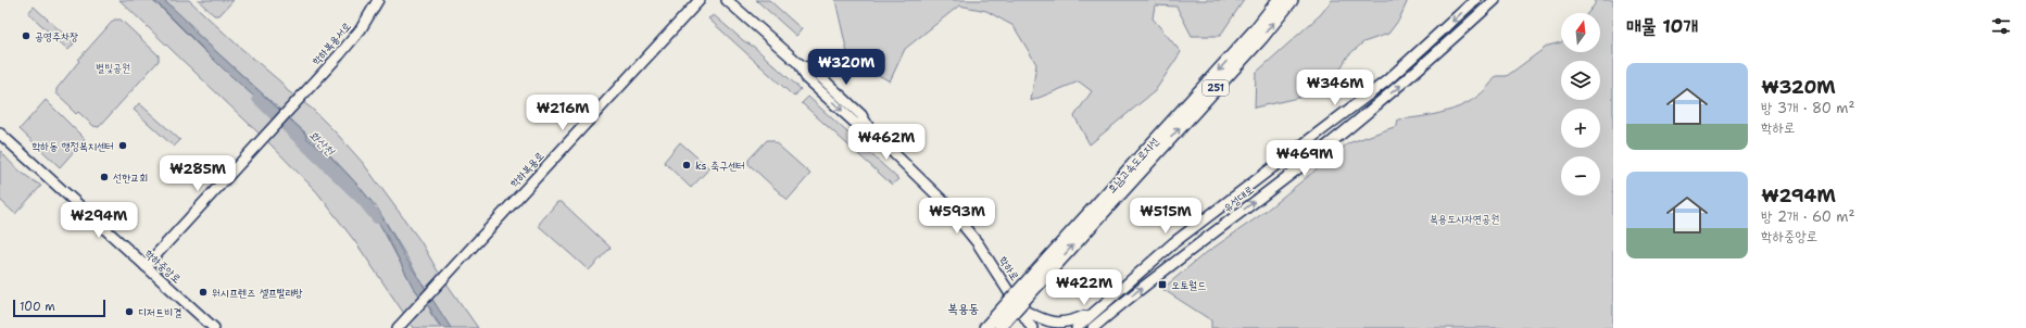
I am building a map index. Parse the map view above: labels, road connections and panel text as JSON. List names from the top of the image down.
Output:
{
  "streets": {
    "highway": ["251", "호남고속도로지선"],
    "street": [
      "학하복용서로",
      "학하복용로",
      "유성대로",
      "학하중앙로",
      "학하로"
    ]
  },
  "crossings": [
    ["학하복용서로", "학하중앙로"]
  ],
  "districts": ["복용동"],
  "water": ["화산천"],
  "parks": ["별빛공원", "복용도시자연공원"],
  "places": {
    "other": [
      "공영주차장",
      "학하동 행정복지센터",
      "ks 축구센터",
      "선한교회",
      "워시프렌즈 셀프빨래방",
      "디저트비결"
    ],
    "transit": ["오토월드"]
  },
  "scale_bar": "100 m",
  "north": "top",
  "page": {
    "heading": "매물 10개",
    "map_buttons": ["+", "−"],
    "price": [
      "₩320M",
      "₩346M",
      "₩216M",
      "₩462M",
      "₩469M",
      "₩285M",
      "₩593M",
      "₩515M",
      "₩294M",
      "₩422M"
    ],
    "list": [
      {
        "name": "₩320M",
        "note": "방 3개 · 80 m² · 학하로"
      },
      {
        "name": "₩294M",
        "note": "방 2개 · 60 m² · 학하중앙로"
      }
    ],
    "scale": "100 m"
  }
}
